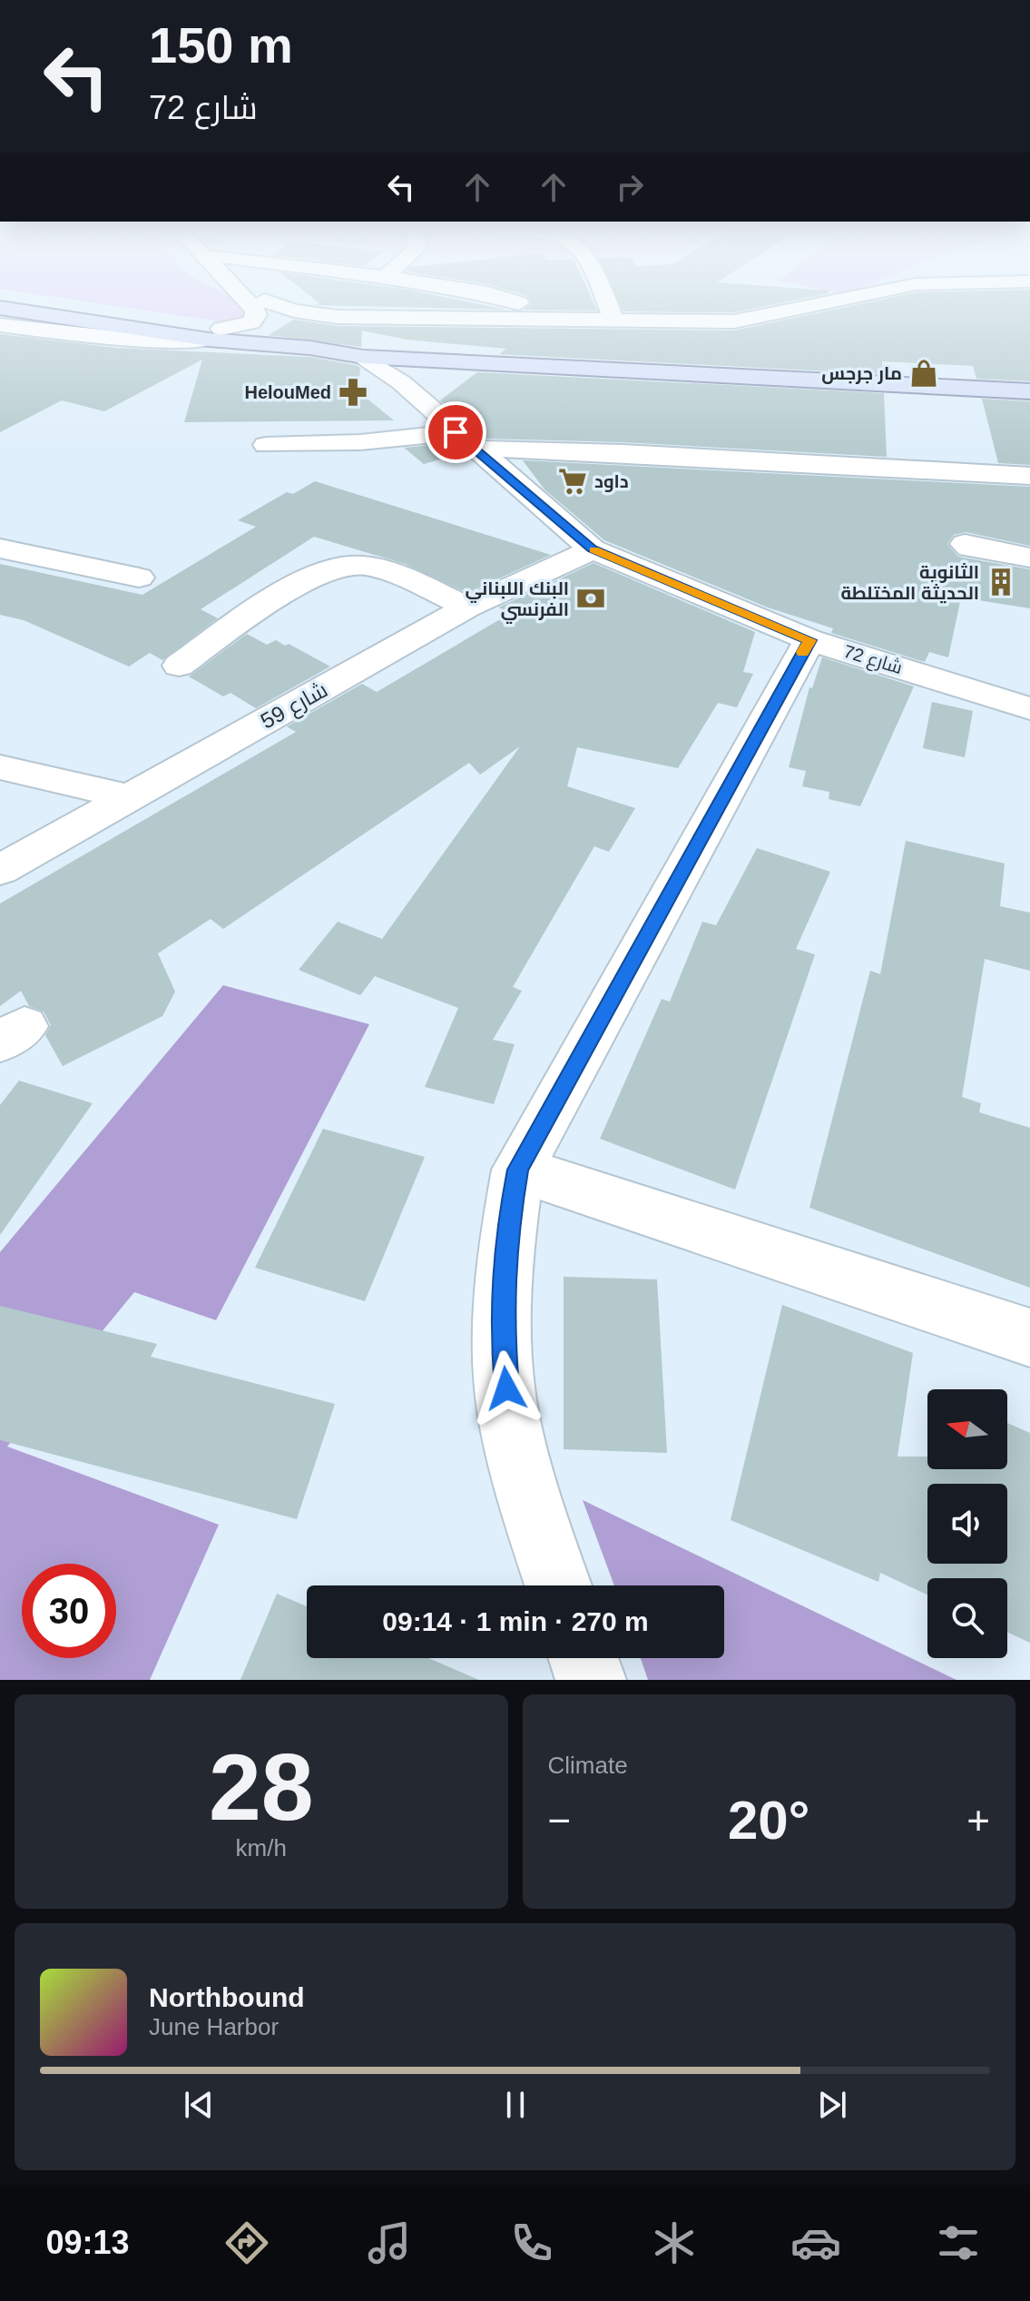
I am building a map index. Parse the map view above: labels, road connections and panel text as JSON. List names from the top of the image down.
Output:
{
  "streets": {
    "street": ["شارع 72", "شارع 59"]
  },
  "crossings": [
    ["شارع 72", "شارع 59"]
  ],
  "places": {
    "shop": ["مار جرجس"],
    "pharmacy": ["HelouMed"],
    "supermarket": ["داود"],
    "building": ["الثانوية الحديثة المختلطة"],
    "bank": ["البنك اللبناني الفرنسي"]
  },
  "north": "left",
  "page": {
    "turn": ["150 m", "شارع 72"],
    "limit": "30",
    "trip": "09:14 · 1 min · 270 m",
    "tile": [
      ["28", "km/h"],
      "Climate"
    ],
    "heat": ["−", "20°", "+"],
    "song": ["Northbound", "June Harbor"],
    "tabs": "09:13"
  }
}
